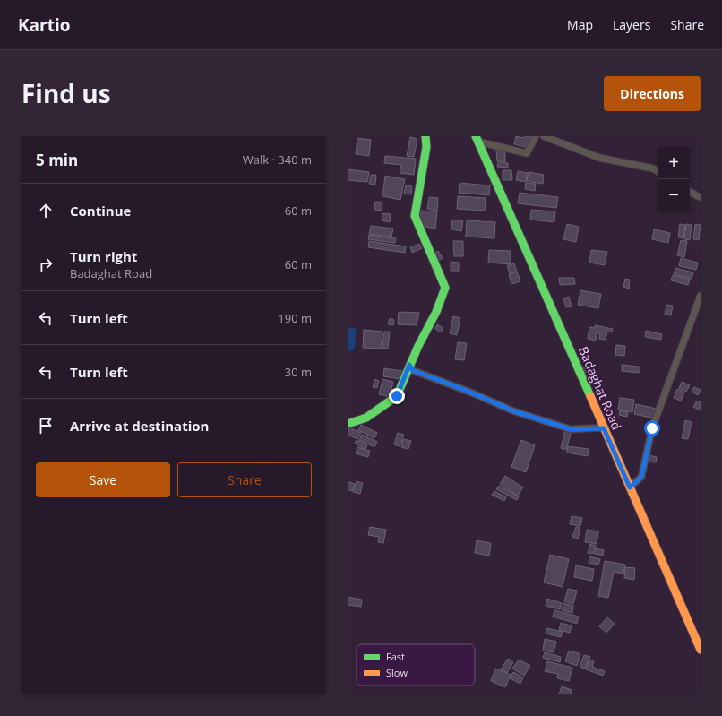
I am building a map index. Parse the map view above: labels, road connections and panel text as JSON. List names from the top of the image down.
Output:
{
  "streets": {
    "main road": ["Badaghat Road"]
  },
  "legend": ["Fast", "Slow"],
  "page": {
    "header": "Kartio",
    "nav": ["Map", "Layers", "Share"],
    "title": "Find us",
    "buttons": [
      "Directions",
      ["Save", "Share"]
    ],
    "heading": ["5 min", "Walk · 340 m"],
    "map_buttons": ["+", "−"],
    "list": [
      ["Continue", "60 m"],
      ["Turn right", "Badaghat Road", "60 m"],
      ["Turn left", "190 m"],
      ["Turn left", "30 m"],
      "Arrive at destination"
    ]
  }
}
